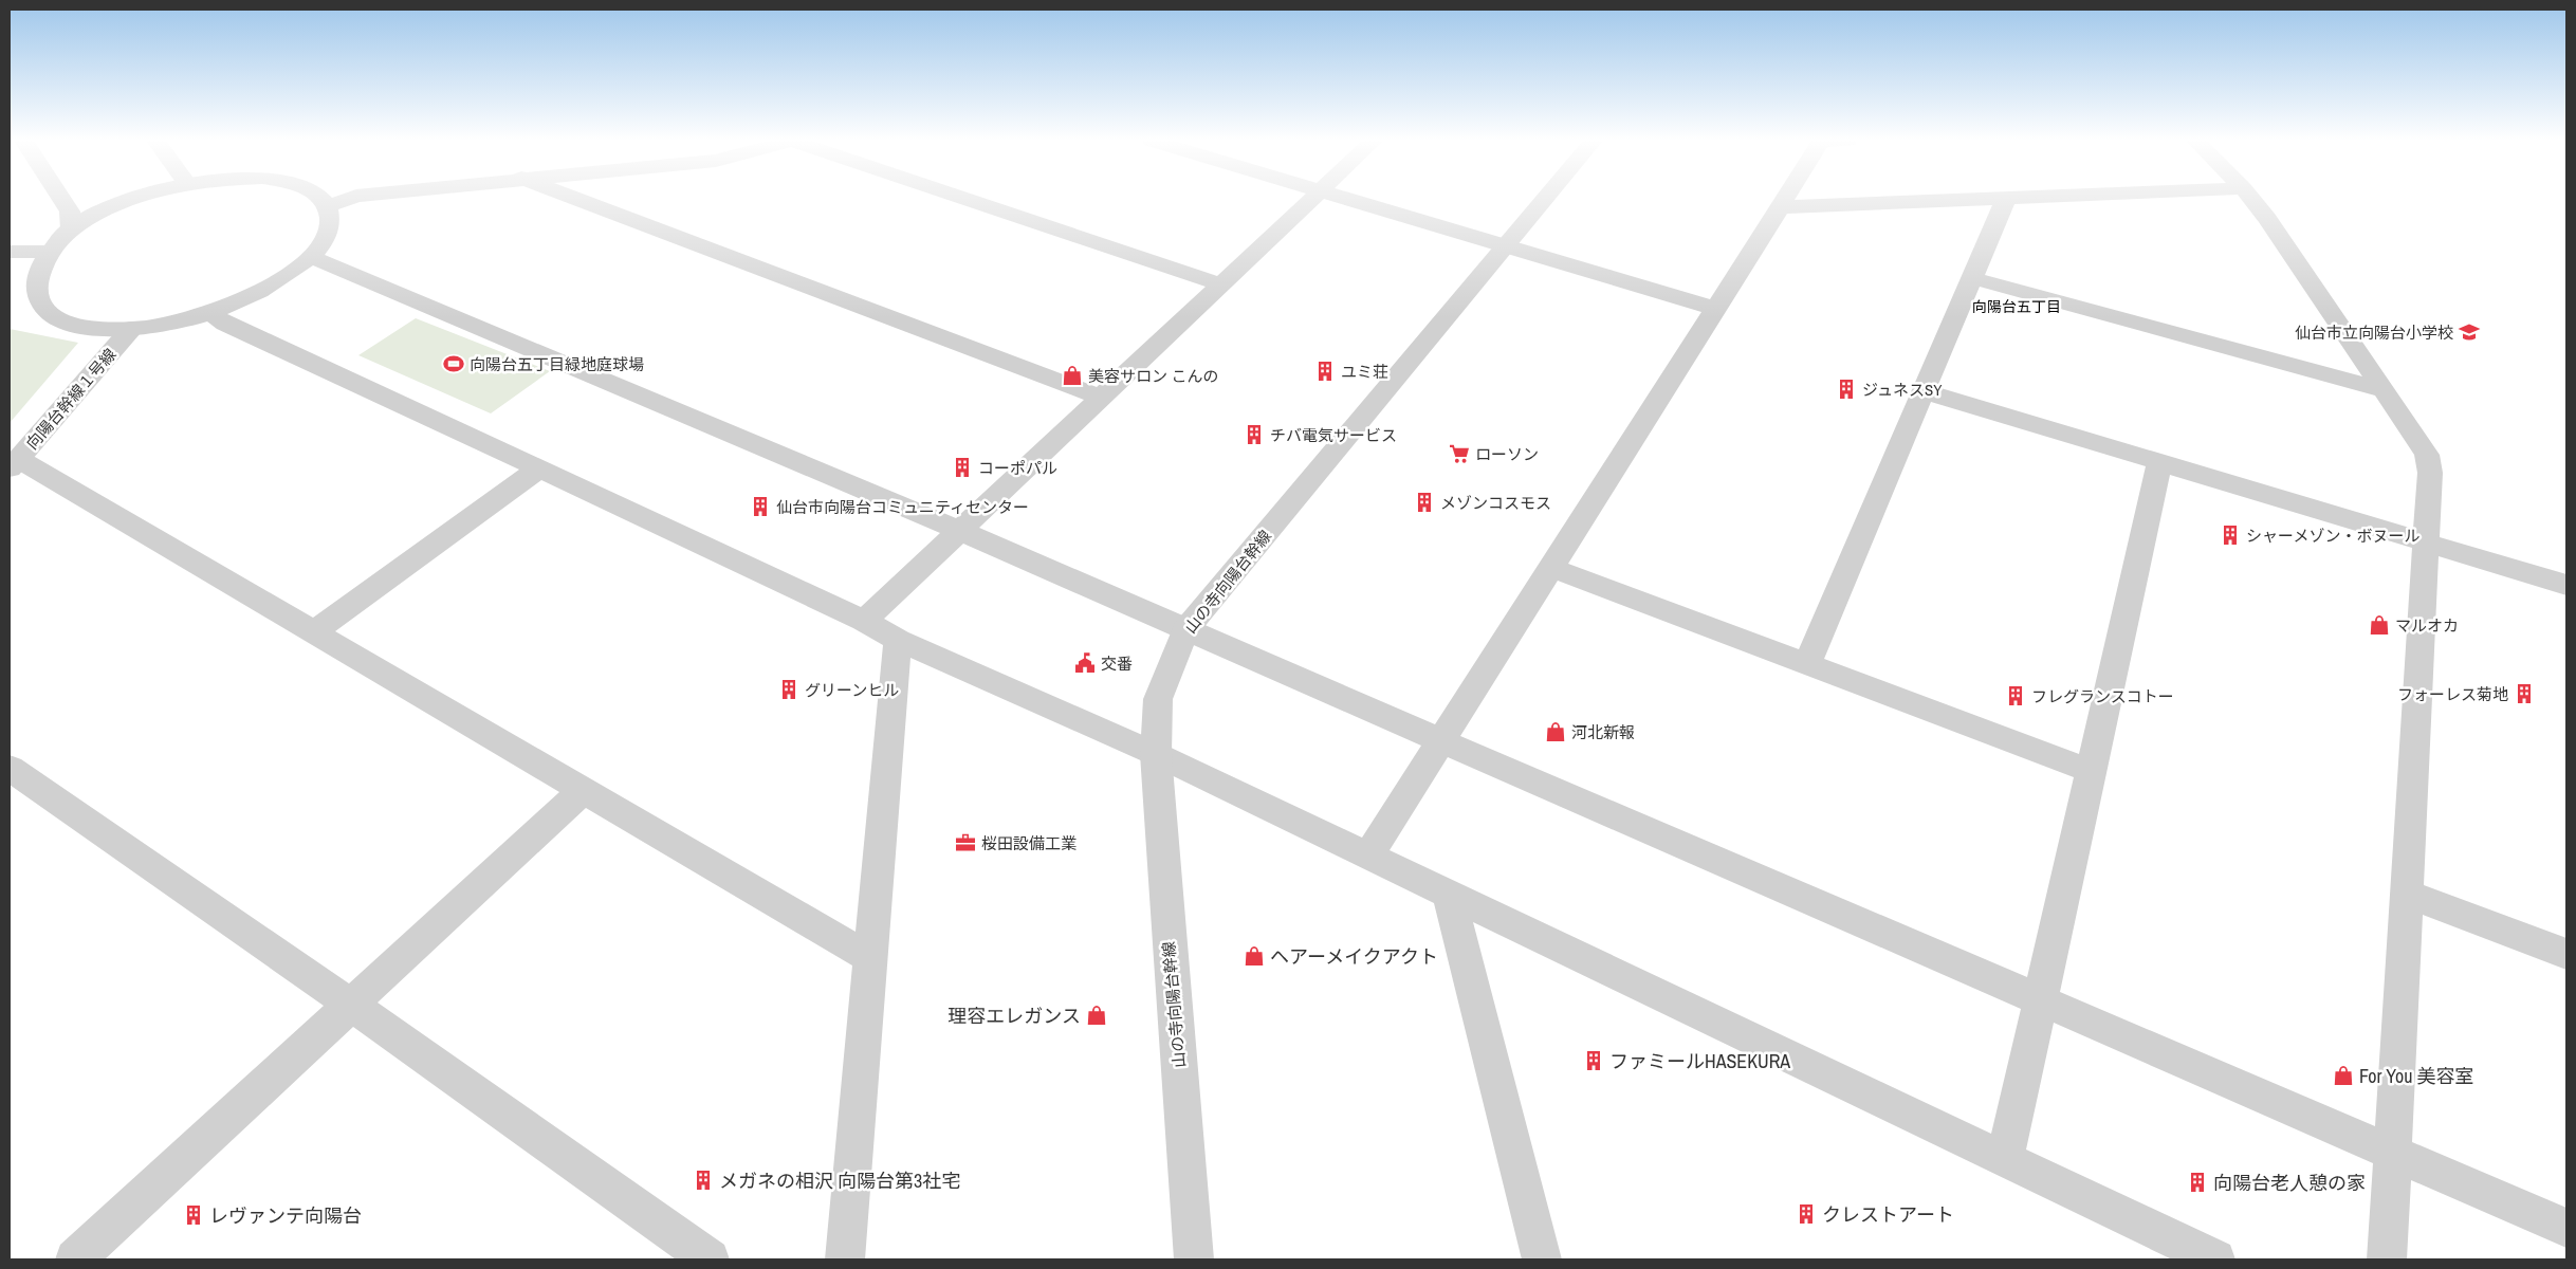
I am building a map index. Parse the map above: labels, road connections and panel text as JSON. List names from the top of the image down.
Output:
{
  "streets": {
    "street": ["向陽台幹線１号線", "山の寺向陽台幹線"]
  },
  "districts": ["向陽台五丁目"],
  "places": {
    "school or university": ["仙台市立向陽台小学校"],
    "sports": ["向陽台五丁目緑地庭球場"],
    "building": [
      "ユミ荘",
      "ジュネスSY",
      "チバ電気サービス",
      "コーポパル",
      "メゾンコスモス",
      "仙台市向陽台コミュニティセンター",
      "シャーメゾン・ボヌール",
      "グリーンヒル",
      "フォーレス菊地",
      "フレグランスコトー",
      "ファミールHASEKURA",
      "メガネの相沢 向陽台第3社宅",
      "向陽台老人憩の家",
      "クレストアート",
      "レヴァンテ向陽台"
    ],
    "shop": [
      "美容サロン こんの",
      "マルオカ",
      "河北新報",
      "ヘアーメイクアクト",
      "理容エレガンス",
      "For You 美容室"
    ],
    "supermarket": ["ローソン"],
    "public building": ["交番"],
    "office": ["桜田設備工業"]
  }
}
